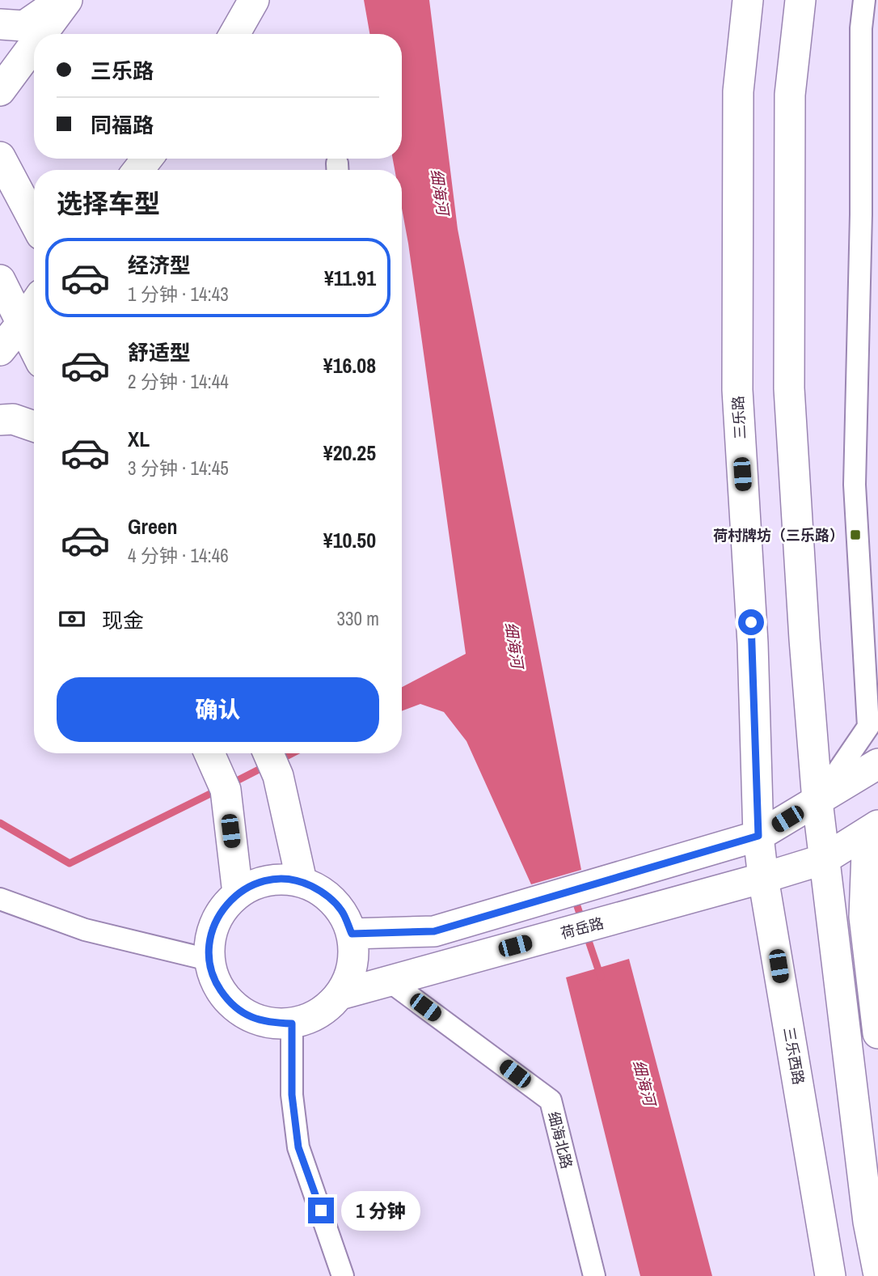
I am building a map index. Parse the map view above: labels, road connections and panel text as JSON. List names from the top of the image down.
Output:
{
  "streets": {
    "street": [
      "三乐路",
      "荷岳路",
      "三乐西路",
      "细海北路"
    ]
  },
  "crossings": [
    ["三乐路", "三乐西路"],
    ["荷岳路", "三乐西路"],
    ["荷岳路", "细海北路"]
  ],
  "water": ["细海河"],
  "places": {
    "transit": ["荷村牌坊（三乐路）"]
  },
  "page": {
    "banner": ["三乐路", "同福路"],
    "heading": "选择车型",
    "list": [
      {
        "name": "经济型",
        "note": "1 分钟 · 14:43",
        "value": "¥11.91"
      },
      {
        "name": "舒适型",
        "note": "2 分钟 · 14:44",
        "value": "¥16.08"
      },
      {
        "name": "XL",
        "note": "3 分钟 · 14:45",
        "value": "¥20.25"
      },
      {
        "name": "Green",
        "note": "4 分钟 · 14:46",
        "value": "¥10.50"
      }
    ],
    "pay": ["现金", "330 m"],
    "buttons": "确认",
    "bubble": "1 分钟"
  }
}
